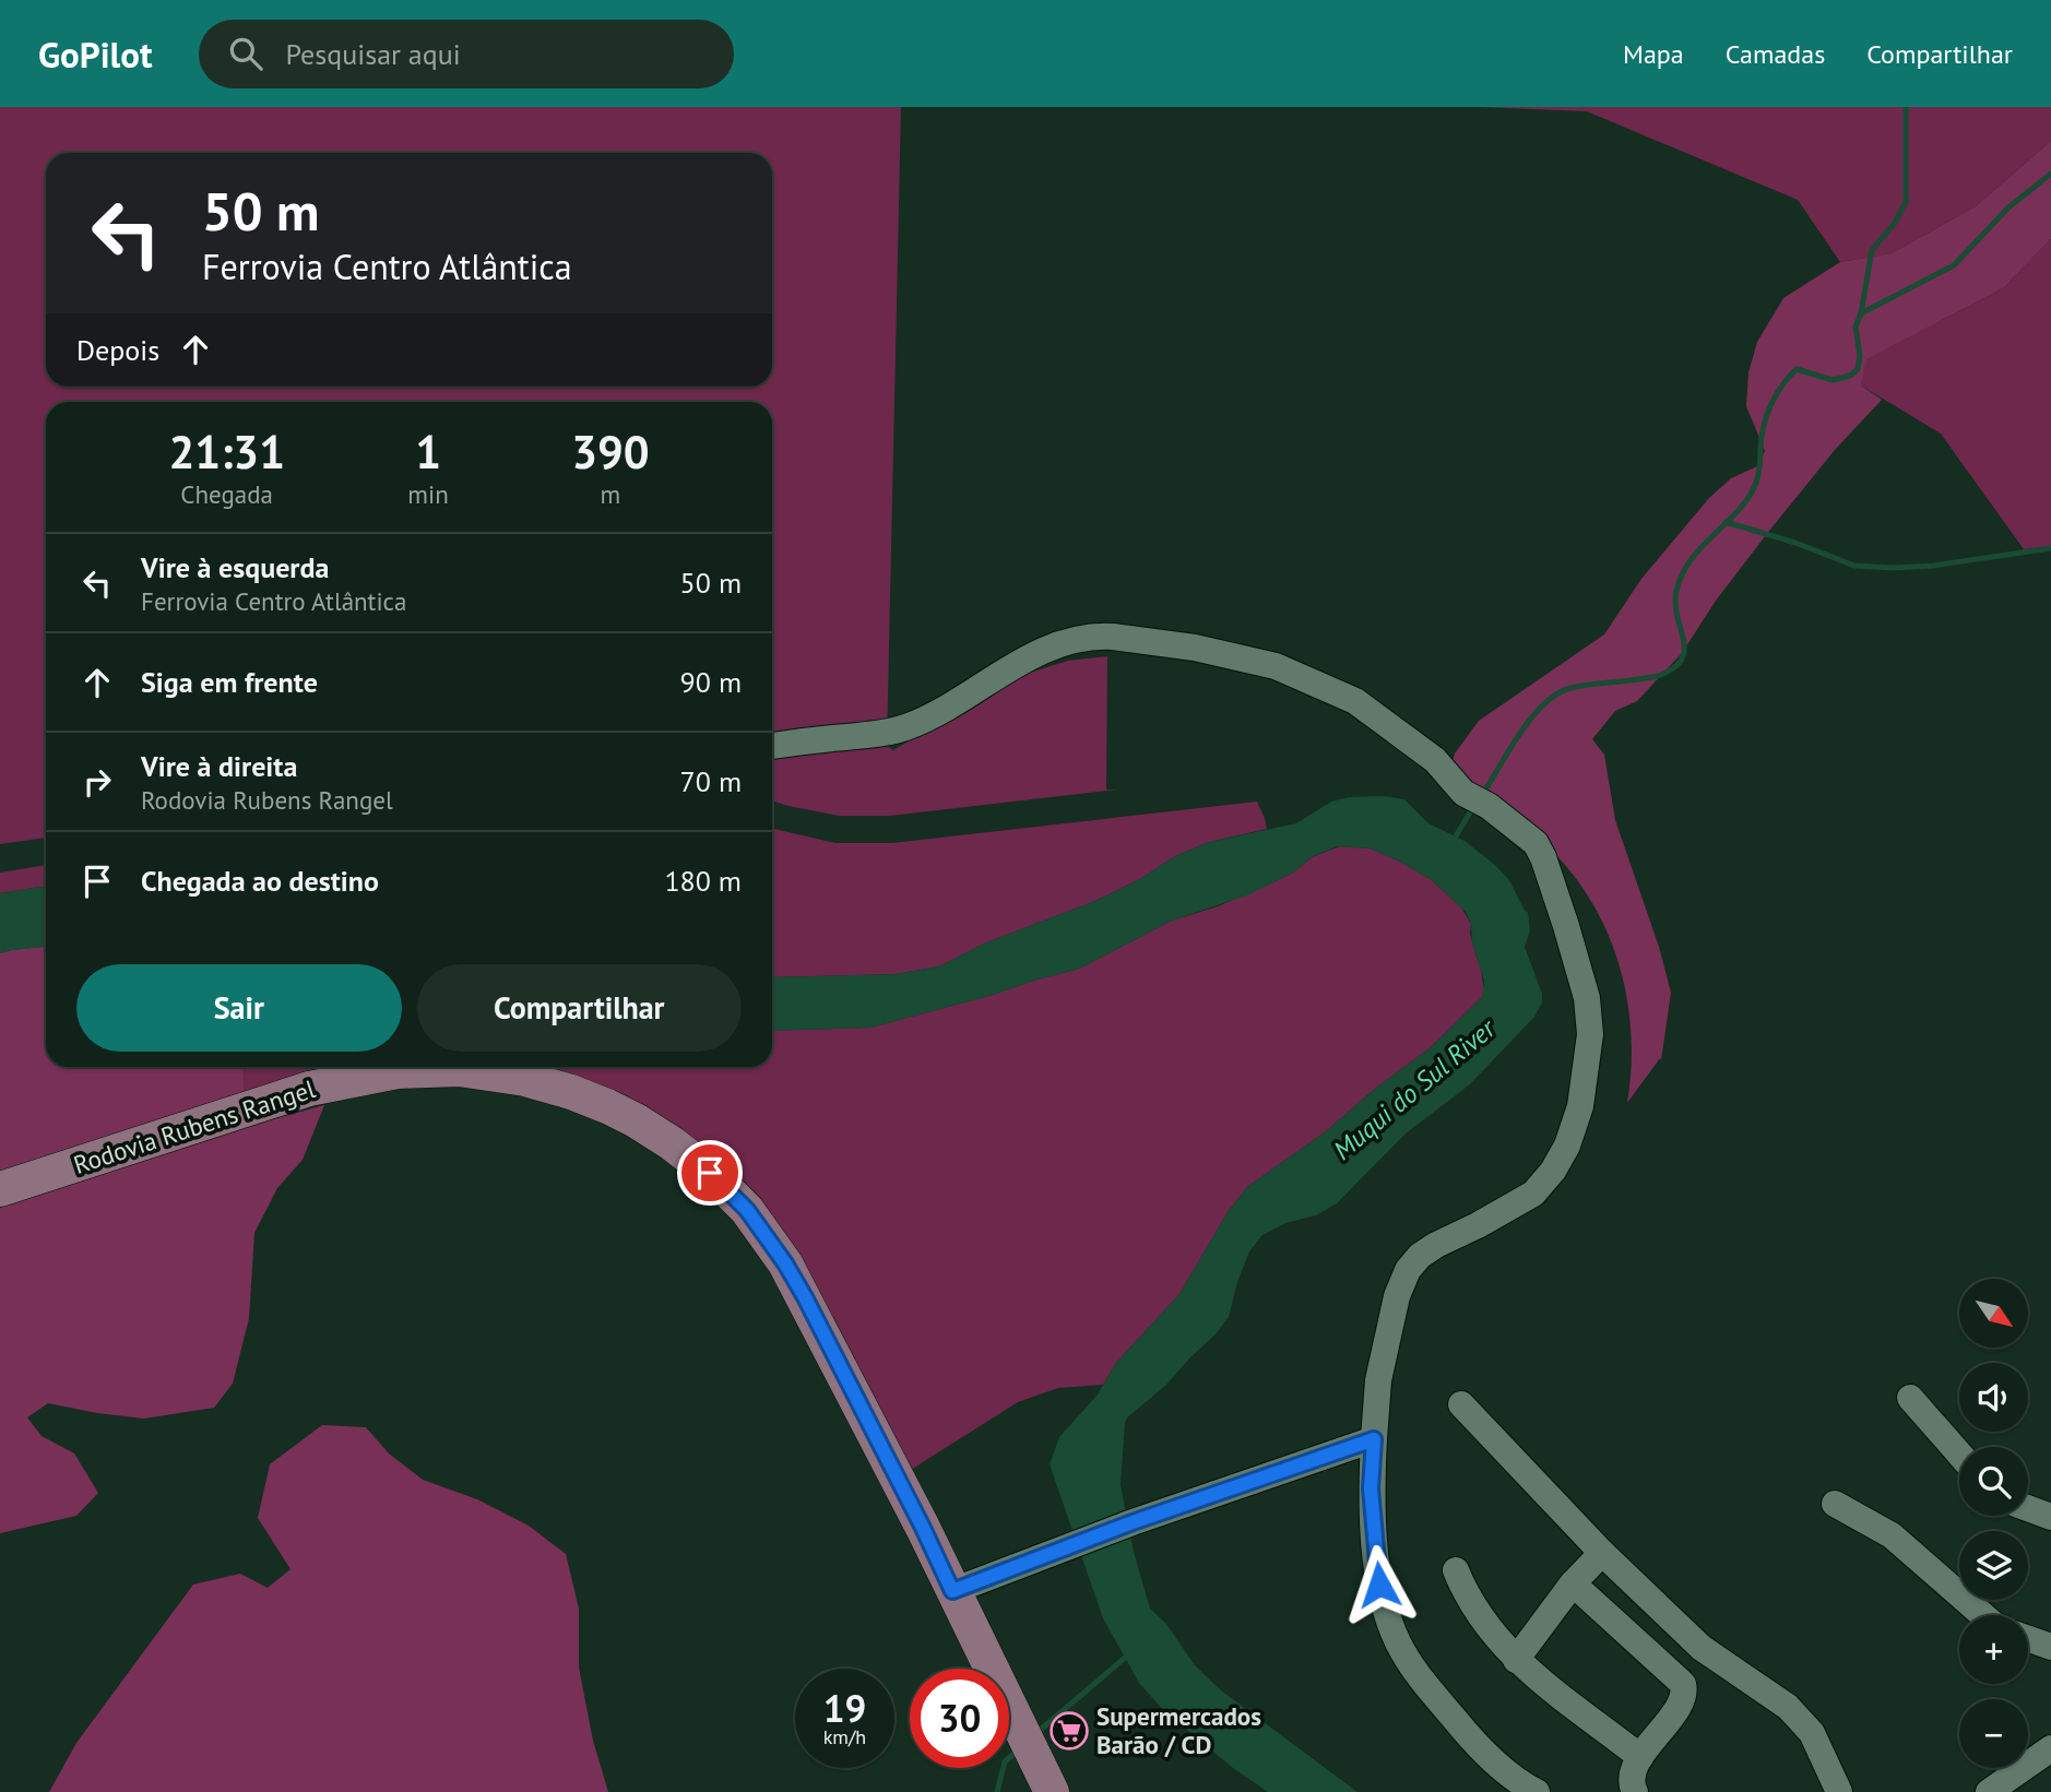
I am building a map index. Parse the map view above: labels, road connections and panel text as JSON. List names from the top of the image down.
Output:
{
  "streets": {
    "main road": ["Rodovia Rubens Rangel"]
  },
  "water": ["Muqui do Sul River"],
  "places": {
    "supermarket": ["Supermercados Barão / CD"]
  },
  "north": "bottom right",
  "page": {
    "header": "GoPilot",
    "search": "Pesquisar aqui",
    "nav": ["Mapa", "Camadas", "Compartilhar"],
    "turn": ["50 m", "Ferrovia Centro Atlântica"],
    "then": "Depois",
    "eta": [
      "21:31",
      "Chegada",
      "1",
      "min",
      "390",
      "m"
    ],
    "list": [
      {
        "name": "Vire à esquerda",
        "note": "Ferrovia Centro Atlântica",
        "value": "50 m"
      },
      {
        "name": "Siga em frente",
        "value": "90 m"
      },
      {
        "name": "Vire à direita",
        "note": "Rodovia Rubens Rangel",
        "value": "70 m"
      },
      {
        "name": "Chegada ao destino",
        "value": "180 m"
      }
    ],
    "buttons": ["Sair", "Compartilhar"],
    "map_buttons": ["+", "−"],
    "speed": "19 km/h",
    "limit": "30"
  }
}
